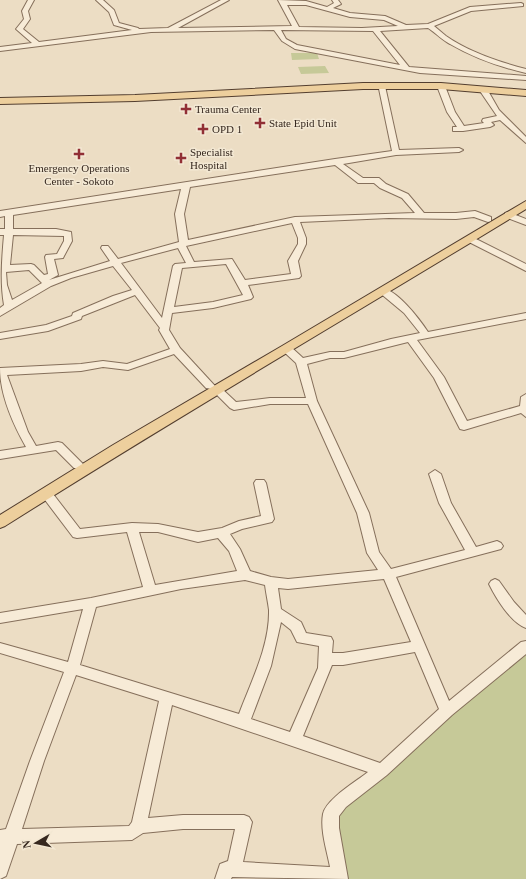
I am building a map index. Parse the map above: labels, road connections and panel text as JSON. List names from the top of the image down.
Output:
{
  "places": {
    "health": [
      "Trauma Center",
      "State Epid Unit",
      "OPD 1",
      "Emergency Operations Center - Sokoto",
      "Specialist Hospital"
    ]
  },
  "north": "left"
}
